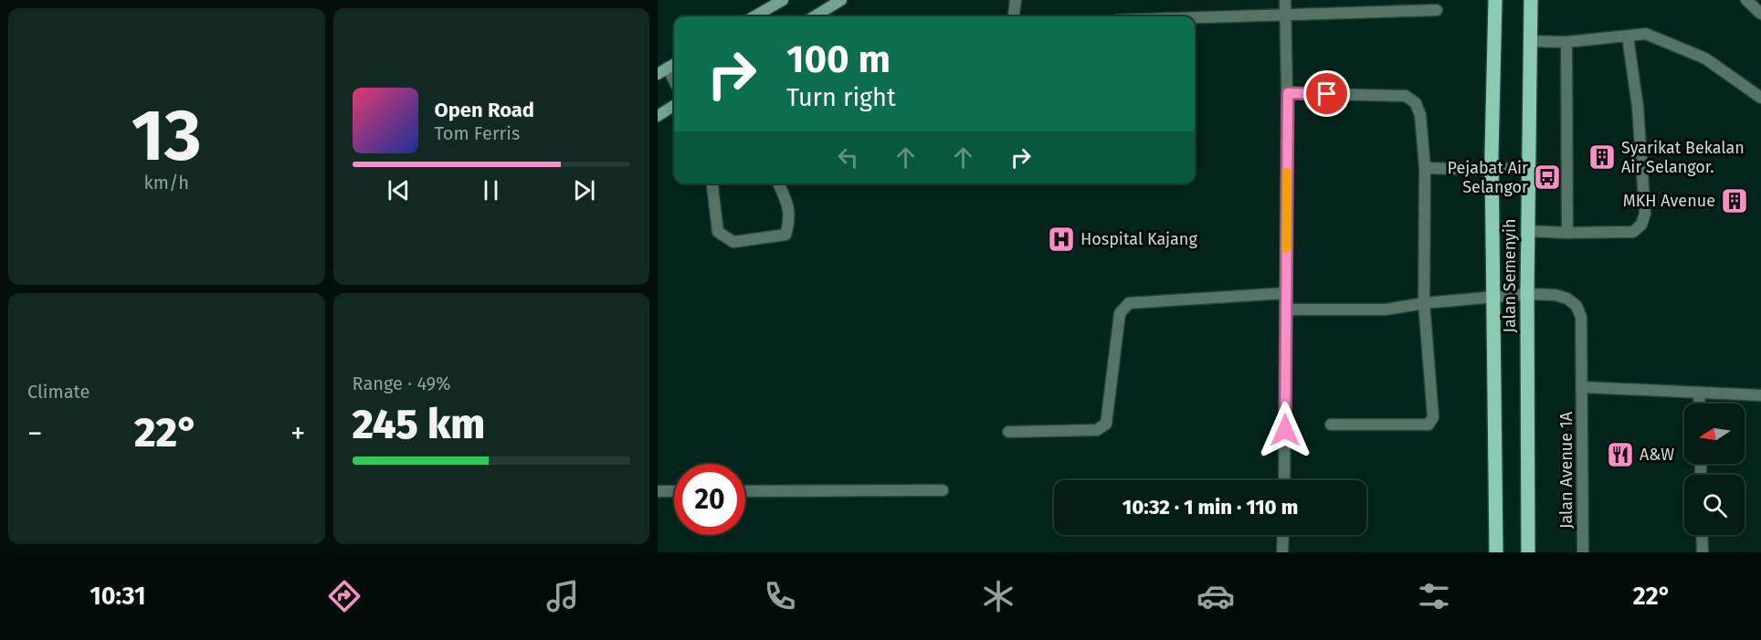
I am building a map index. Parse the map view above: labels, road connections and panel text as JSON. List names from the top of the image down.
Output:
{
  "streets": {
    "main road": ["Jalan Semenyih"],
    "lane": ["Jalan Avenue 1A"]
  },
  "crossings": [
    ["Jalan Semenyih", "Jalan Avenue 1A"]
  ],
  "places": {
    "building": ["Syarikat Bekalan Air Selangor.", "MKH Avenue"],
    "bus stop": ["Pejabat Air Selangor"],
    "hospital": ["Hospital Kajang"],
    "restaurant": ["A&W"]
  },
  "north": "left",
  "page": {
    "tile": [
      ["13", "km/h"],
      "Climate",
      ["Range · 49%", "245 km"]
    ],
    "turn": ["100 m", "Turn right"],
    "song": ["Open Road", "Tom Ferris"],
    "heat": ["−", "22°", "+"],
    "limit": "20",
    "trip": "10:32 · 1 min · 110 m",
    "tabs": ["10:31", "22°"]
  }
}
